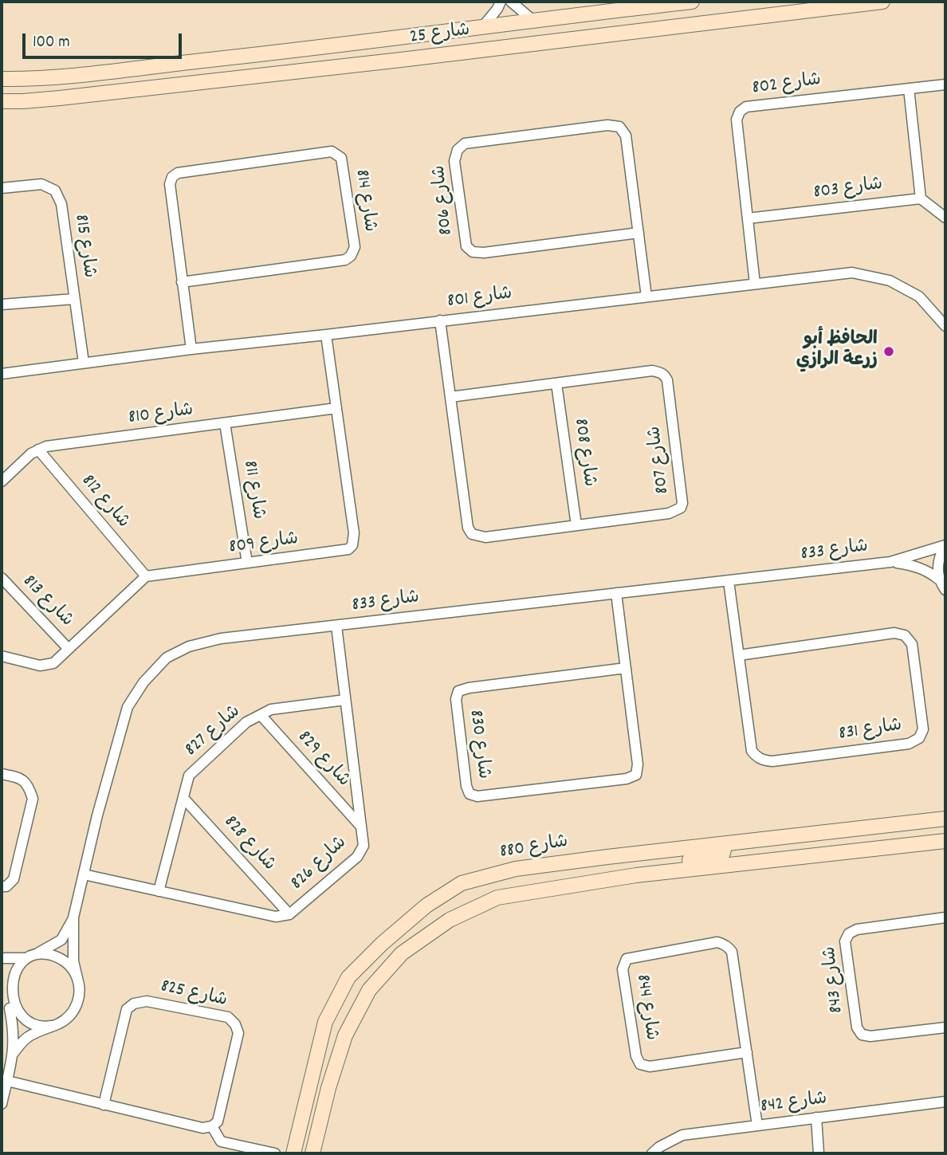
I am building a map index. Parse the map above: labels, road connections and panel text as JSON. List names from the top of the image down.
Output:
{
  "streets": {
    "street": [
      "شارع 25",
      "شارع 802",
      "شارع 803",
      "شارع 806",
      "شارع 814",
      "شارع 815",
      "شارع 801",
      "شارع 810",
      "شارع 808",
      "شارع 807",
      "شارع 811",
      "شارع 812",
      "شارع 809",
      "شارع 833",
      "شارع 813",
      "شارع 831",
      "شارع 827",
      "شارع 830",
      "شارع 829",
      "شارع 828",
      "شارع 880",
      "شارع 826",
      "شارع 843",
      "شارع 825",
      "شارع 844",
      "شارع 842"
    ]
  },
  "crossings": [
    ["شارع 802", "شارع 803"],
    ["شارع 802", "شارع 801"],
    ["شارع 806", "شارع 801"],
    ["شارع 814", "شارع 801"],
    ["شارع 815", "شارع 801"],
    ["شارع 801", "شارع 807"],
    ["شارع 801", "شارع 809"],
    ["شارع 810", "شارع 811"],
    ["شارع 810", "شارع 812"],
    ["شارع 810", "شارع 809"],
    ["شارع 808", "شارع 807"],
    ["شارع 811", "شارع 809"],
    ["شارع 812", "شارع 809"],
    ["شارع 833", "شارع 831"],
    ["شارع 833", "شارع 830"],
    ["شارع 833", "شارع 826"],
    ["شارع 827", "شارع 829"],
    ["شارع 827", "شارع 828"],
    ["شارع 827", "شارع 826"],
    ["شارع 829", "شارع 826"],
    ["شارع 828", "شارع 826"],
    ["شارع 844", "شارع 842"]
  ],
  "places": ["الحافظ أبو زرعة الرازي"],
  "scale_bar": "100 m"
}
